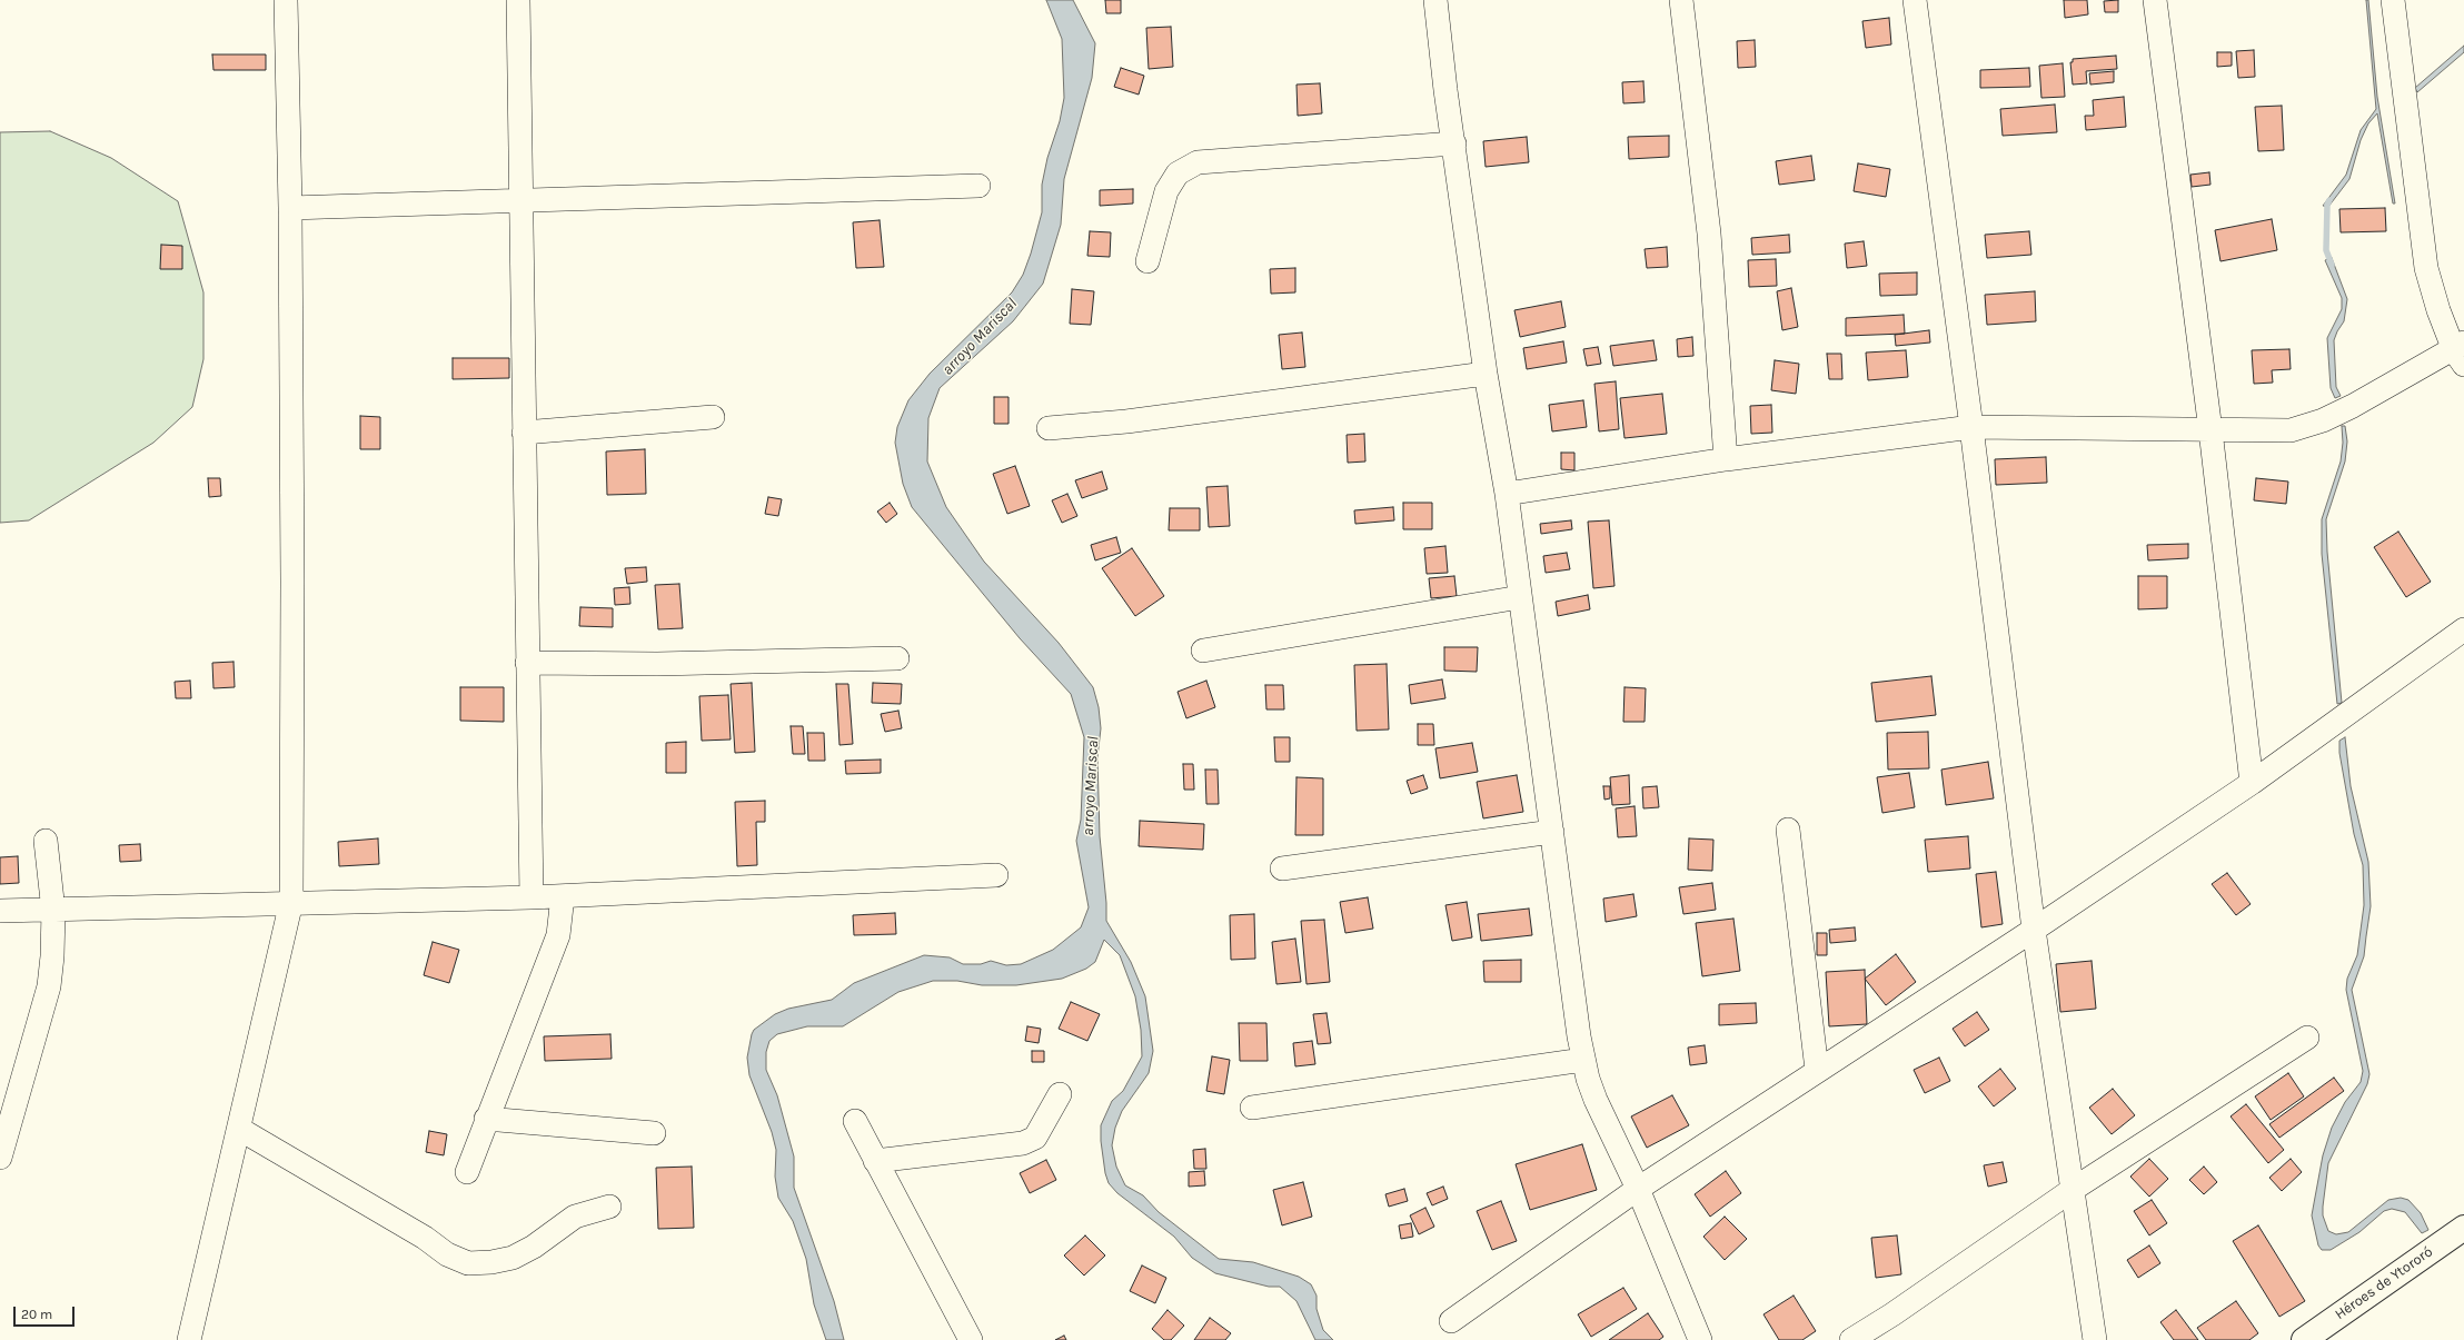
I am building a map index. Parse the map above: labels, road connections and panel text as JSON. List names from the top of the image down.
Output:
{
  "streets": {
    "main road": ["Héroes de Ytororó"]
  },
  "water": ["arroyo Mariscal"],
  "scale_bar": "20 m"
}
